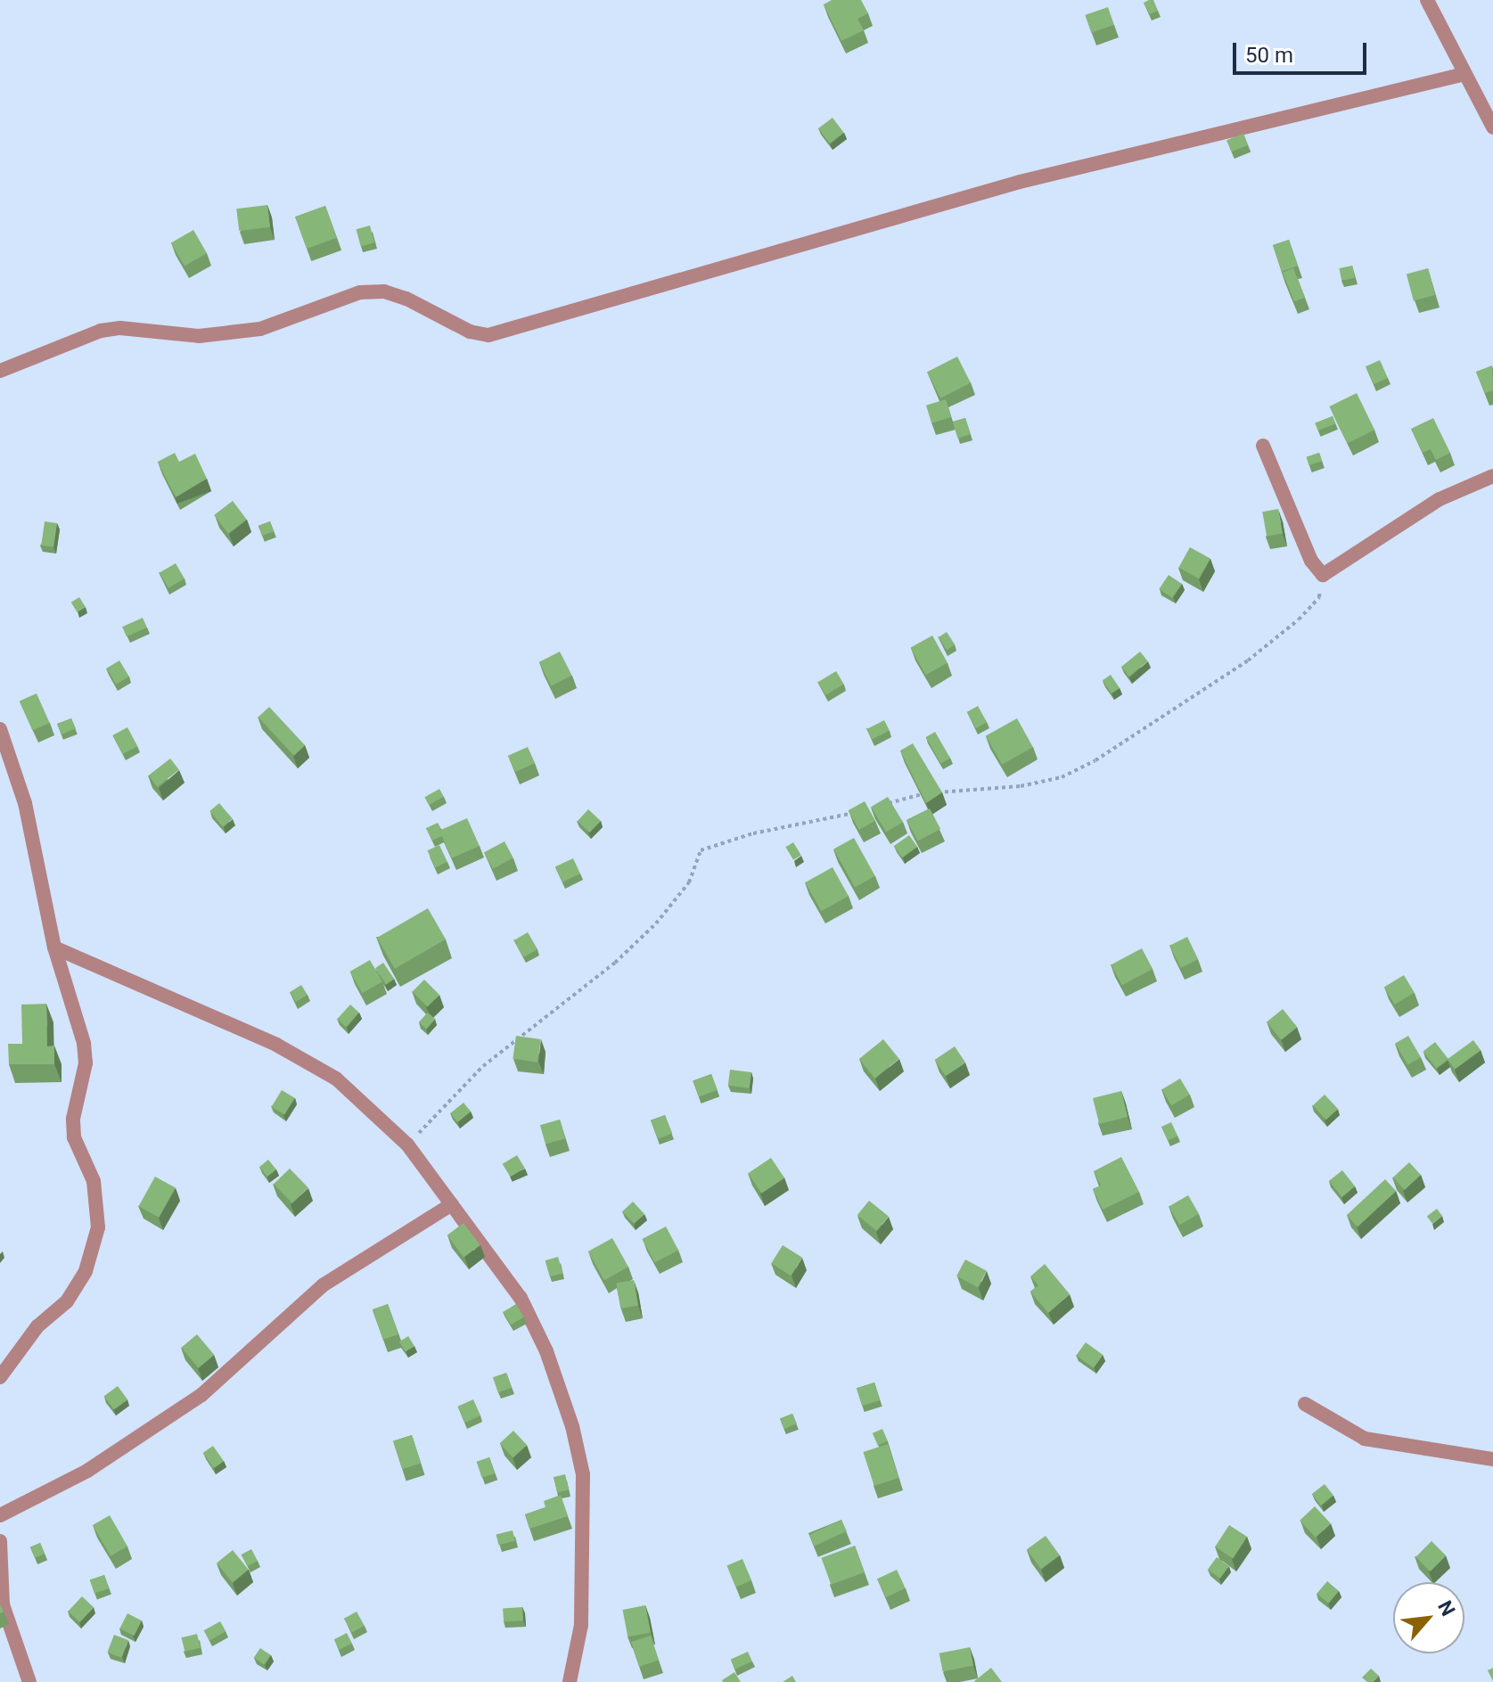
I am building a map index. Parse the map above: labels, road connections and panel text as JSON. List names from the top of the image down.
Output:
{
  "scale_bar": "50 m",
  "north": "top right"
}
